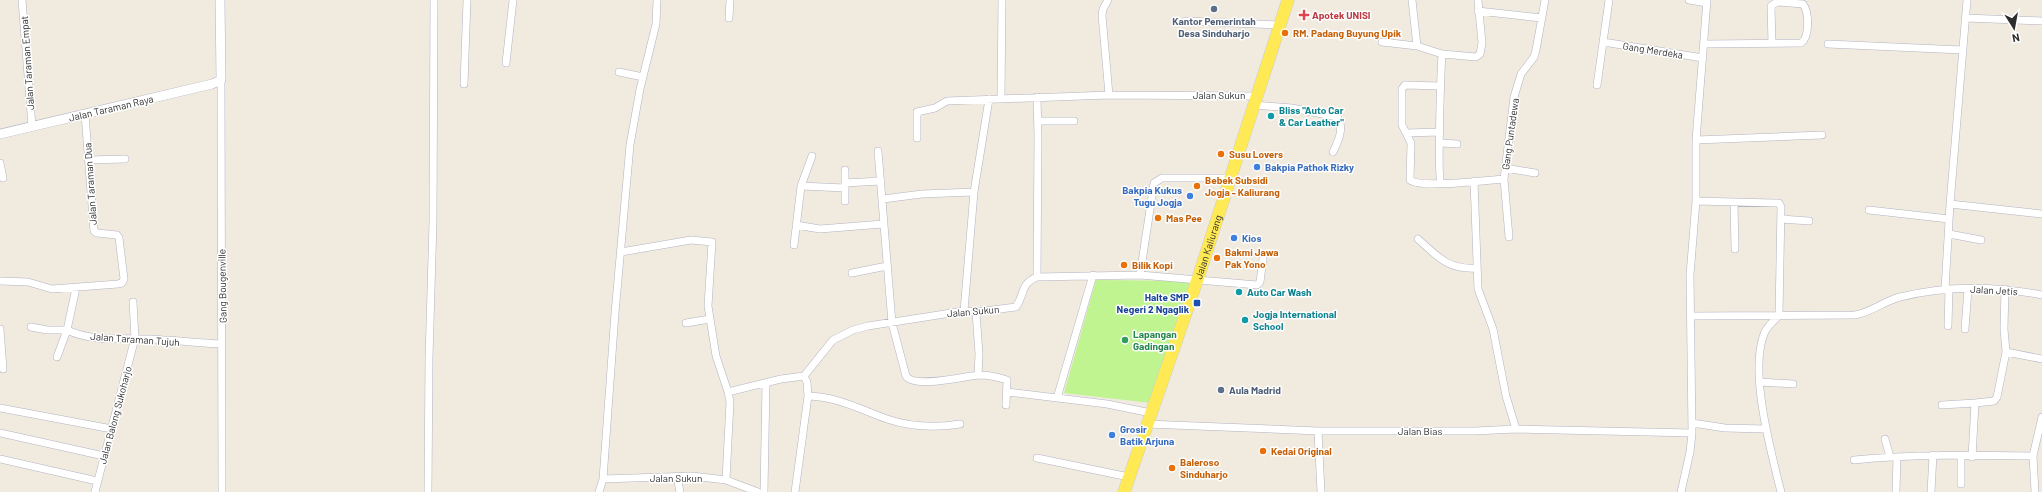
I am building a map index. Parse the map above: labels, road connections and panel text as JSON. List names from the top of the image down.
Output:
{
  "streets": {
    "main road": ["Jalan Kaliurang"],
    "street": [
      "Gang Merdeka",
      "Jalan Taraman Empat",
      "Jalan Sukun",
      "Jalan Taraman Raya",
      "Gang Puntadewa",
      "Jalan Taraman Dua",
      "Gang Bougenville",
      "Jalan Jetis",
      "Jalan Taraman Tujuh",
      "Jalan Balong Sukoharjo",
      "Jalan Bias"
    ]
  },
  "crossings": [
    ["Jalan Taraman Empat", "Jalan Taraman Raya"],
    ["Jalan Sukun", "Jalan Kaliurang"],
    ["Jalan Taraman Raya", "Jalan Taraman Dua"],
    ["Jalan Taraman Raya", "Gang Bougenville"],
    ["Jalan Kaliurang", "Jalan Bias"],
    ["Gang Bougenville", "Jalan Taraman Tujuh"],
    ["Jalan Taraman Tujuh", "Jalan Balong Sukoharjo"]
  ],
  "places": {
    "other": [
      "Kantor Pemerintah Desa Sinduharjo",
      "RM. Padang Buyung Upik",
      "Bliss \"Auto Car & Car Leather\"",
      "Susu Lovers",
      "Bakpia Pathok Rizky",
      "Bebek Subsidi Jogja - Kaliurang",
      "Bakpia Kukus Tugu Jogja",
      "Mas Pee",
      "Kios",
      "Bakmi Jawa Pak Yono",
      "Bilik Kopi",
      "Auto Car Wash",
      "Jogja International School",
      "Lapangan Gadingan",
      "Aula Madrid",
      "Grosir Batik Arjuna",
      "Kedai Original",
      "Baleroso Sinduharjo"
    ],
    "health": ["Apotek UNISI"],
    "transit": ["Halte SMP Negeri 2 Ngaglik"]
  },
  "north": "bottom"
}
